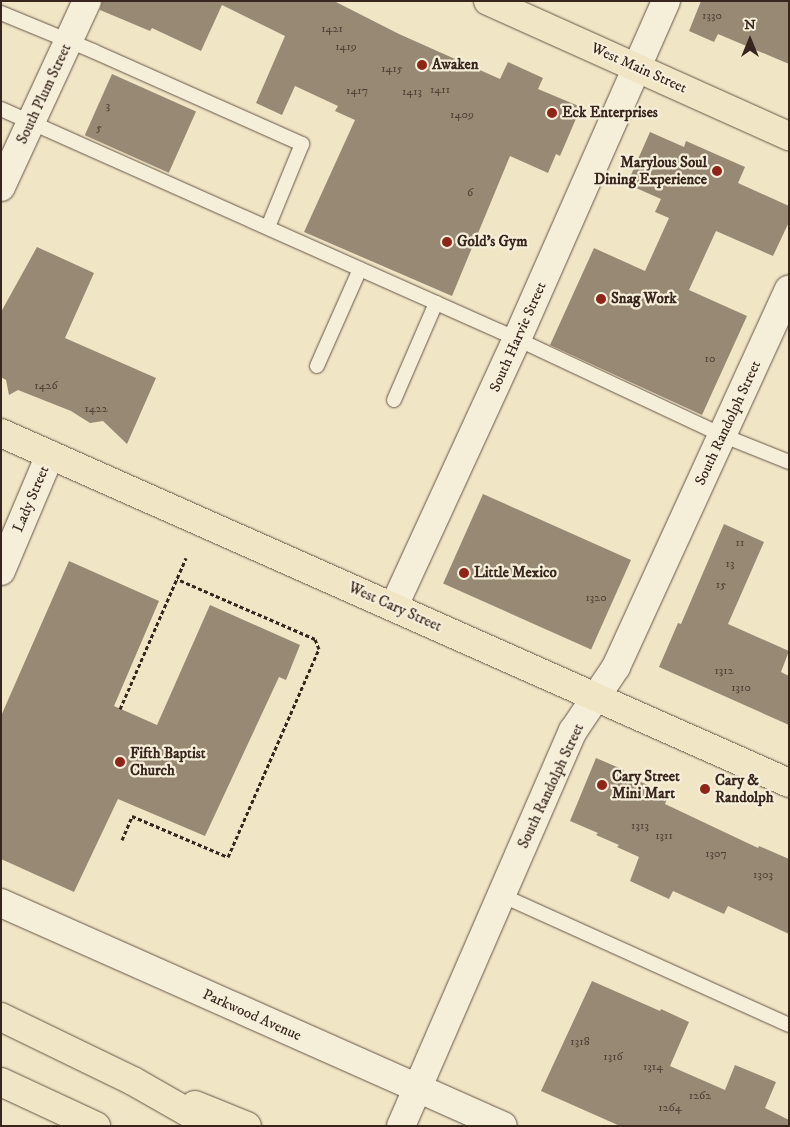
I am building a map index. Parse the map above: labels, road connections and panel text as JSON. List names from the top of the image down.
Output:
{
  "streets": {
    "main road": ["West Main Street", "West Cary Street"],
    "street": [
      "South Plum Street",
      "South Harvie Street",
      "South Randolph Street",
      "Lady Street",
      "Parkwood Avenue"
    ]
  },
  "crossings": [
    ["West Main Street", "South Harvie Street"],
    ["South Harvie Street", "West Cary Street"],
    ["South Randolph Street", "West Cary Street"],
    ["South Randolph Street", "Parkwood Avenue"],
    ["Lady Street", "West Cary Street"]
  ],
  "places": [
    "Awaken",
    "Eck Enterprises",
    "Marylous Soul Dining Experience",
    "Gold's Gym",
    "Snag Work",
    "Little Mexico",
    "Fifth Baptist Church",
    "Cary Street Mini Mart",
    "Cary & Randolph"
  ],
  "house_numbers": [
    "1330",
    "1421",
    "1419",
    "1415",
    "1411",
    "1417",
    "1413",
    "3",
    "1409",
    "5",
    "6",
    "10",
    "1426",
    "1422",
    "11",
    "13",
    "15",
    "1320",
    "1312",
    "1310",
    "1313",
    "1311",
    "1307",
    "1303",
    "1318",
    "1316",
    "1314",
    "1262",
    "1264"
  ],
  "north": "top"
}
